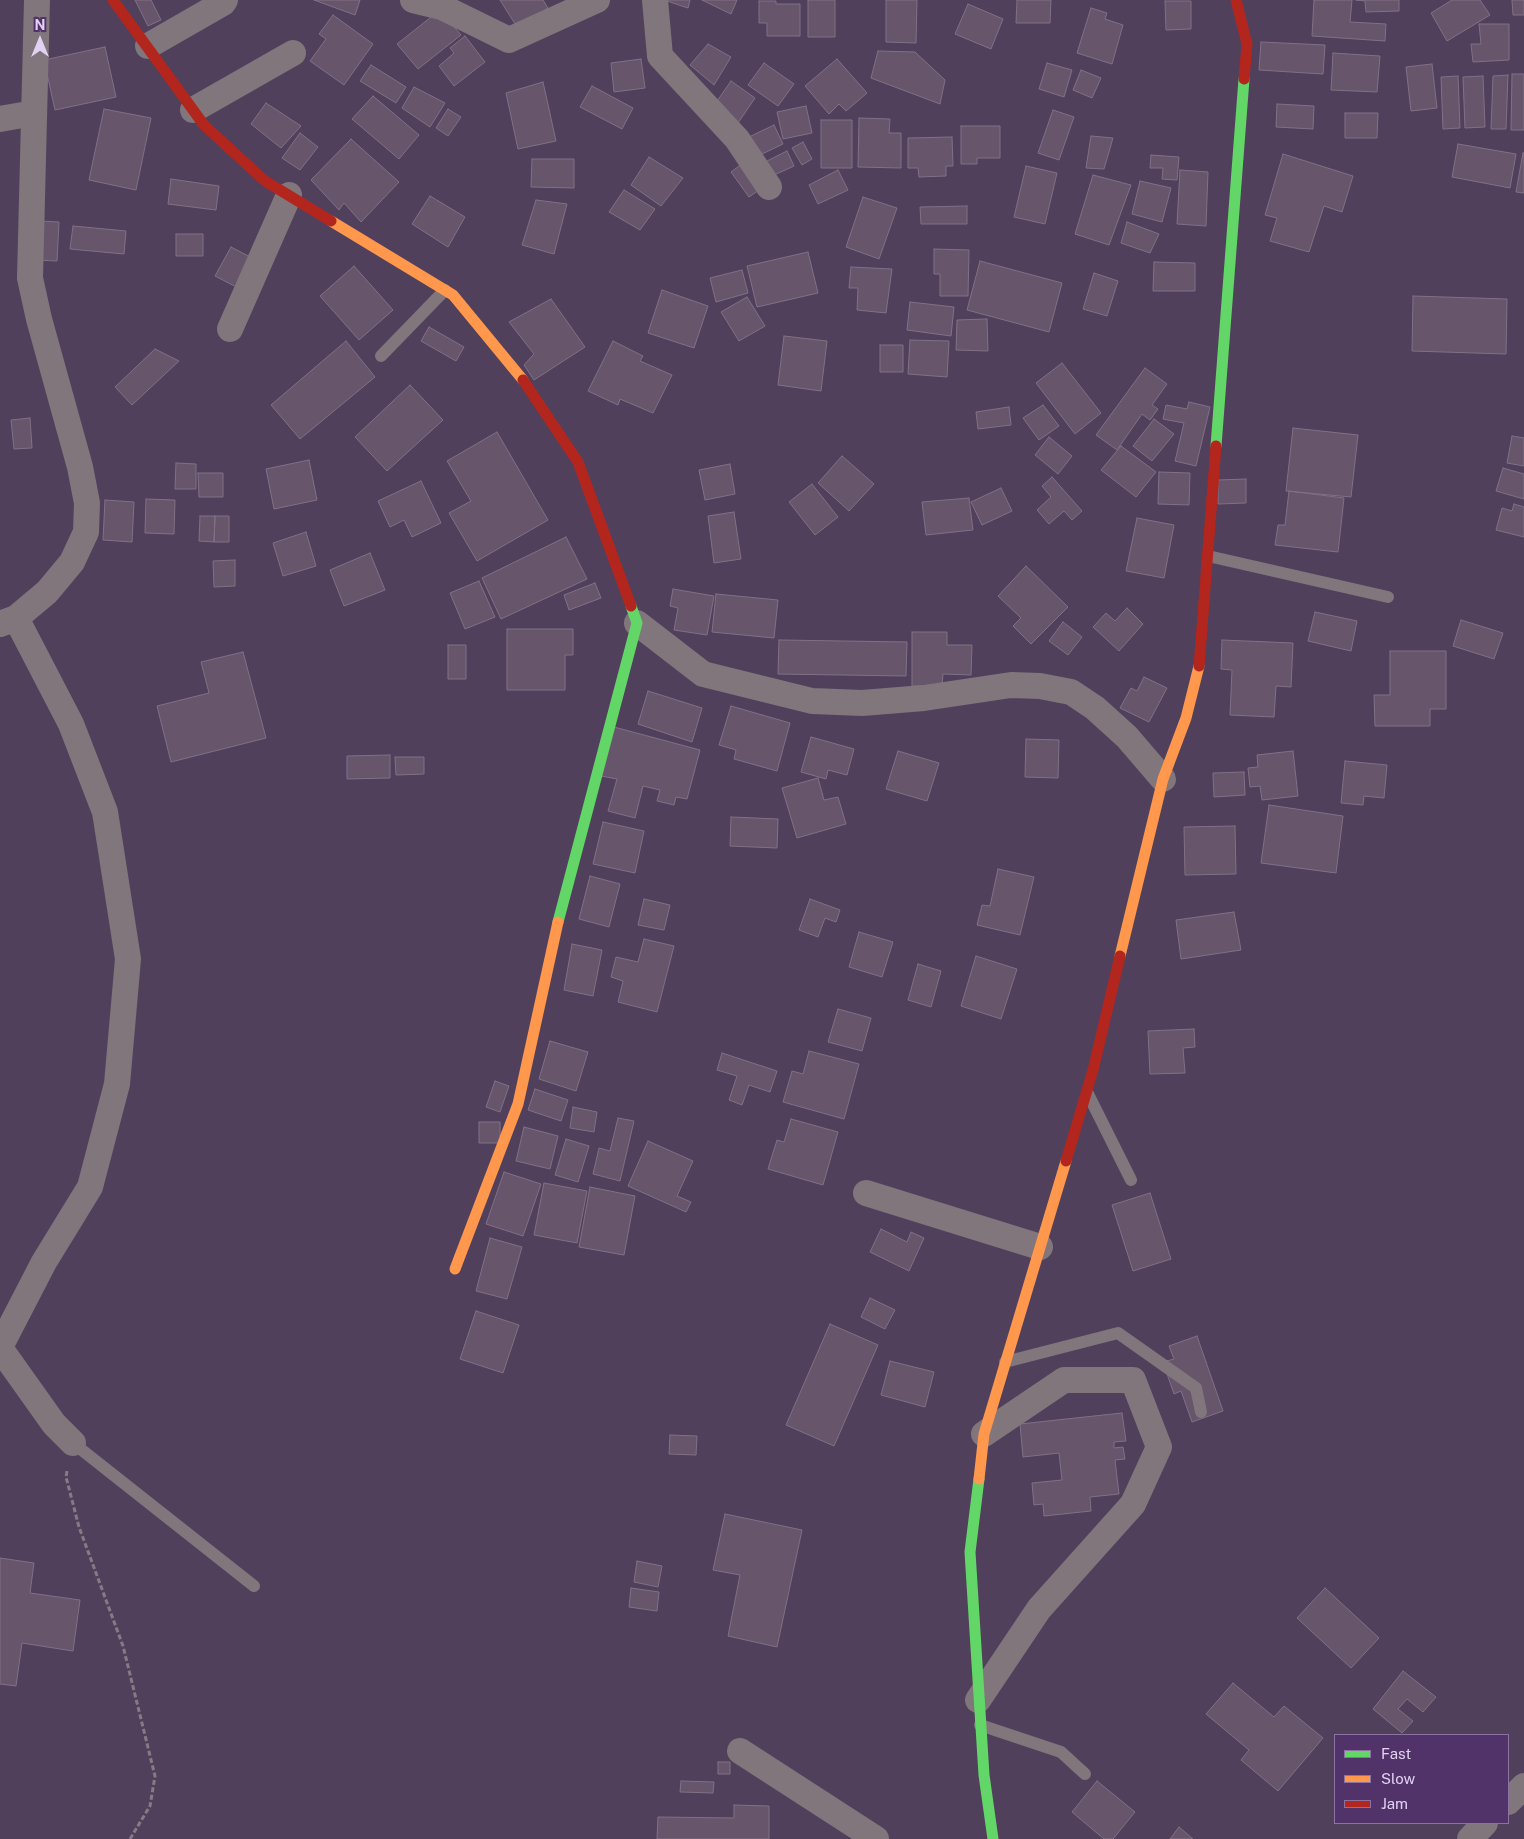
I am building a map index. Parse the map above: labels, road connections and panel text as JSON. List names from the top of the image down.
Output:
{
  "legend": ["Fast", "Slow", "Jam"],
  "north": "top"
}
